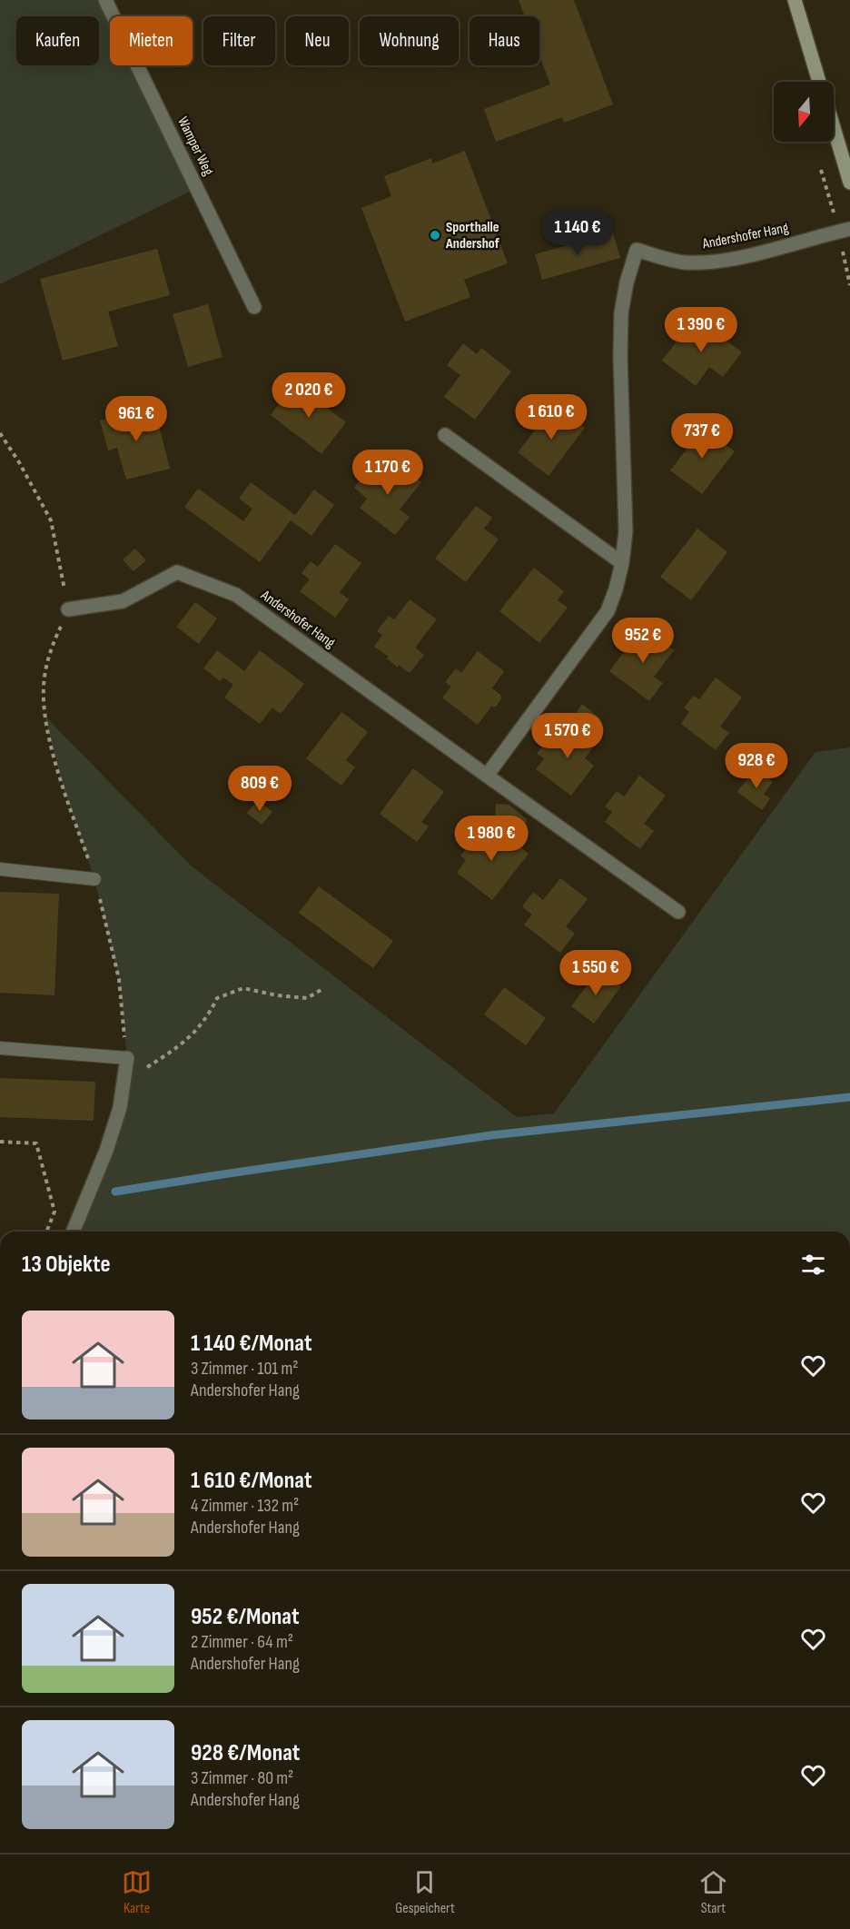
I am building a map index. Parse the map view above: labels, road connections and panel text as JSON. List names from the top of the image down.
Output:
{
  "streets": {
    "street": ["Wamper Weg", "Andershofer Hang"]
  },
  "places": ["Sporthalle Andershof"],
  "north": "bottom",
  "page": {
    "chip": [
      "Kaufen",
      "Mieten",
      "Filter",
      "Neu",
      "Wohnung",
      "Haus"
    ],
    "price": [
      "1 140 €",
      "1 390 €",
      "2 020 €",
      "1 610 €",
      "961 €",
      "737 €",
      "1 170 €",
      "952 €",
      "1 570 €",
      "928 €",
      "809 €",
      "1 980 €",
      "1 550 €"
    ],
    "heading": "13 Objekte",
    "list": [
      {
        "name": "1 140 €/Monat",
        "note": "3 Zimmer · 101 m² · Andershofer Hang"
      },
      {
        "name": "1 610 €/Monat",
        "note": "4 Zimmer · 132 m² · Andershofer Hang"
      },
      {
        "name": "952 €/Monat",
        "note": "2 Zimmer · 64 m² · Andershofer Hang"
      },
      {
        "name": "928 €/Monat",
        "note": "3 Zimmer · 80 m² · Andershofer Hang"
      }
    ],
    "tabs": ["Karte", "Gespeichert", "Start"]
  }
}
